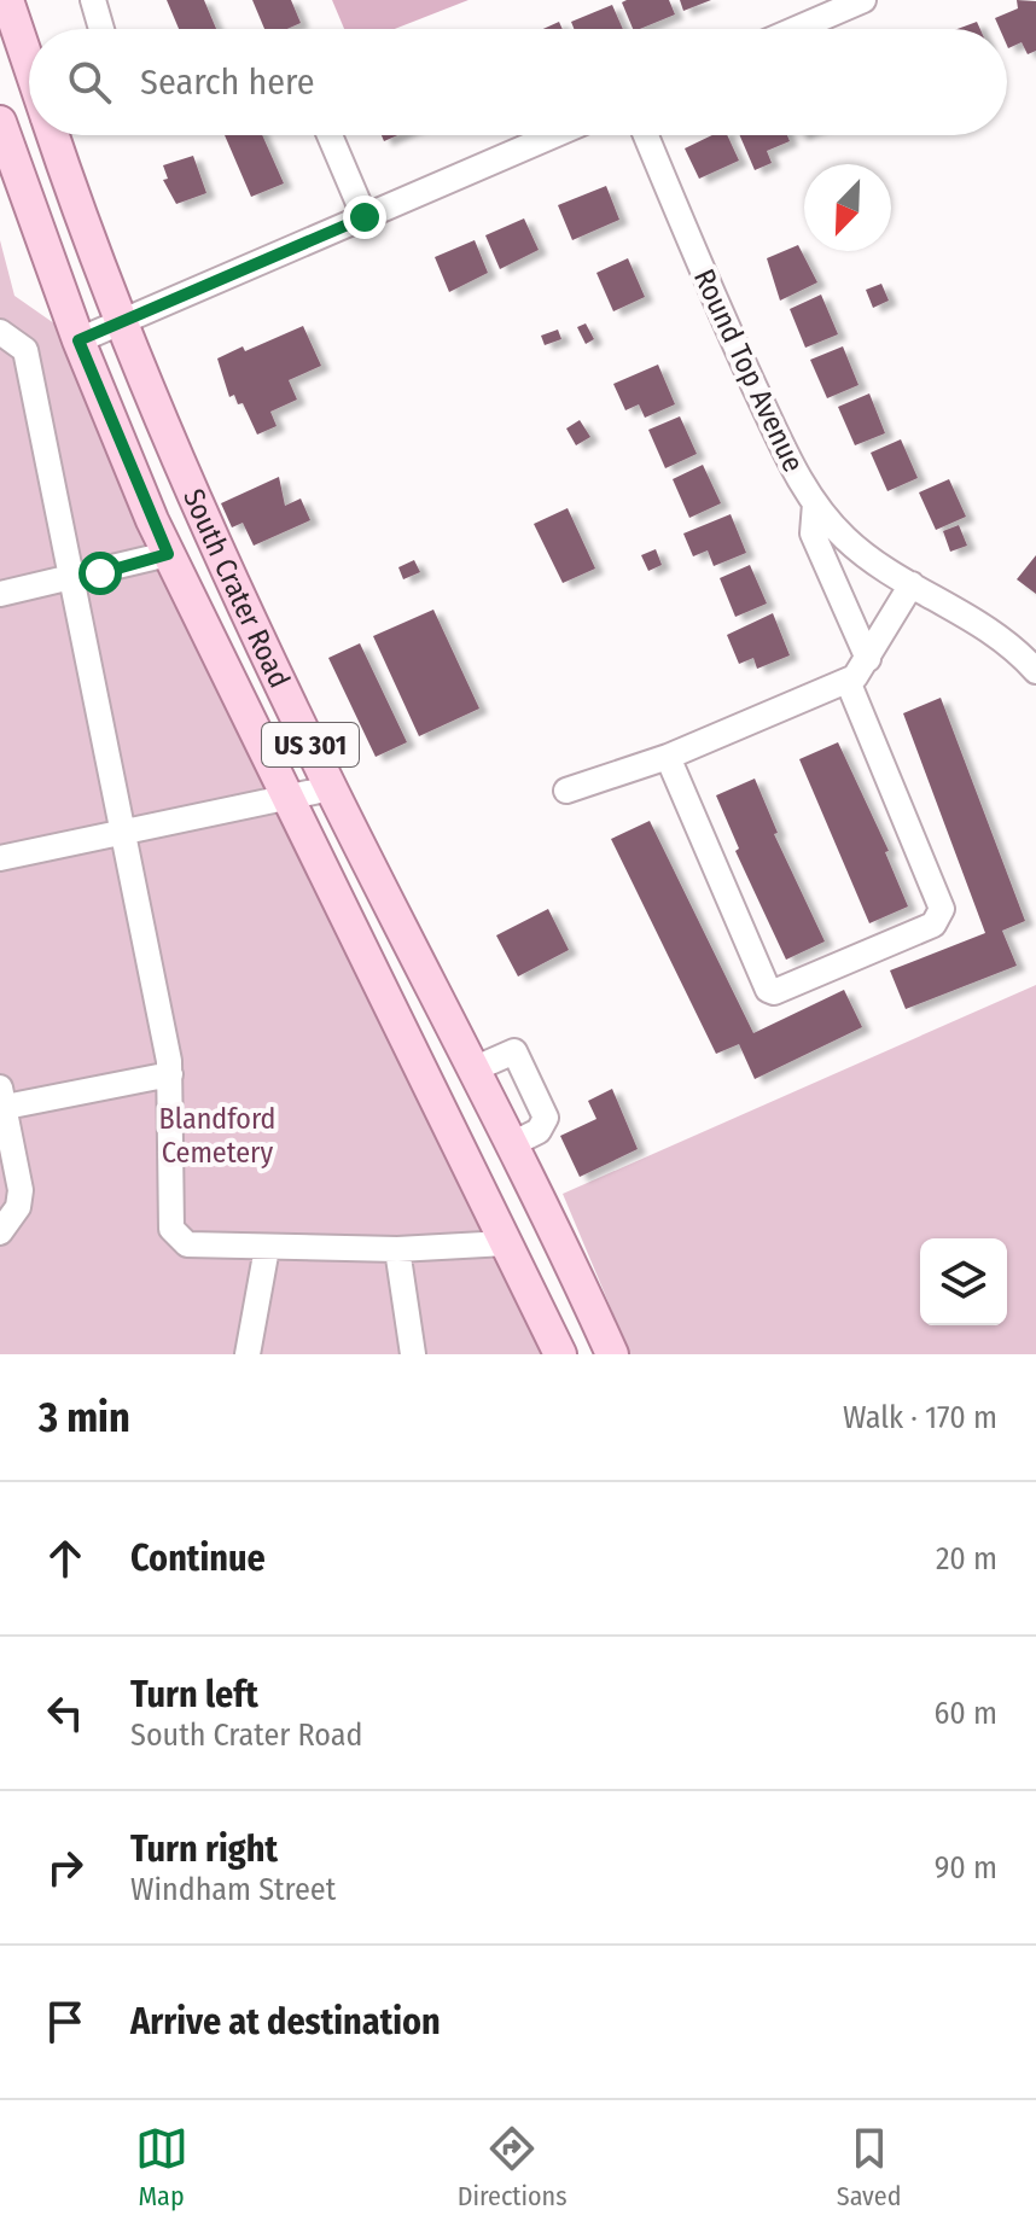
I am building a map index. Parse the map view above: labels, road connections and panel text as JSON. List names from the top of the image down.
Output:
{
  "streets": {
    "main road": ["South Crater Road", "US 301"],
    "street": ["Round Top Avenue"]
  },
  "parks": ["Blandford Cemetery"],
  "north": "bottom left",
  "page": {
    "search": "Search here",
    "heading": ["3 min", "Walk · 170 m"],
    "list": [
      ["Continue", "20 m"],
      ["Turn left", "South Crater Road", "60 m"],
      ["Turn right", "Windham Street", "90 m"],
      "Arrive at destination"
    ],
    "nav": ["Map", "Directions", "Saved"]
  }
}
